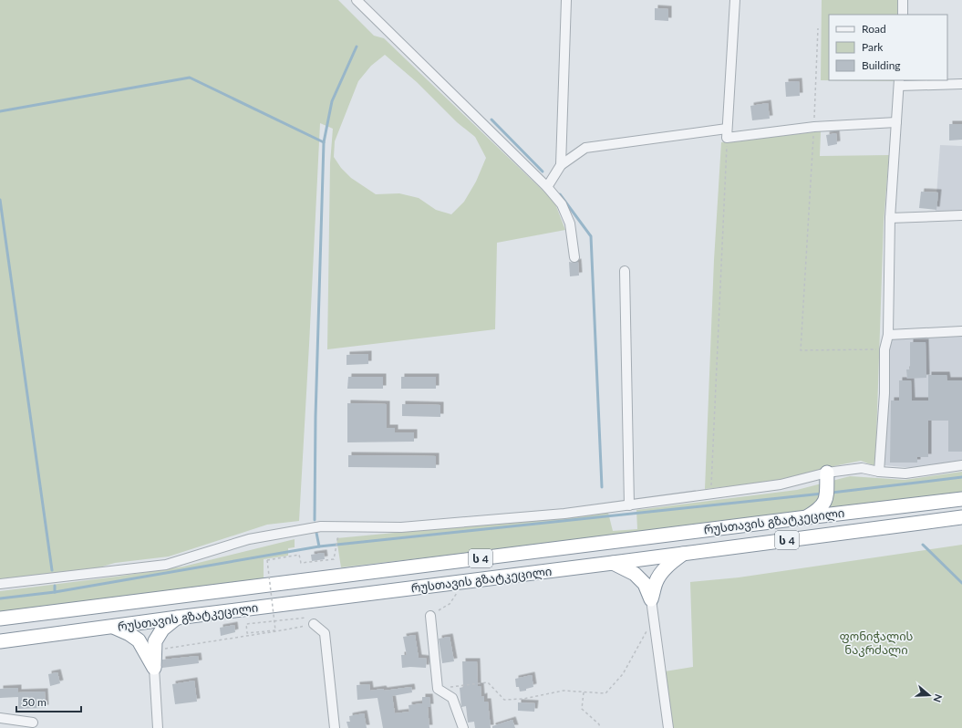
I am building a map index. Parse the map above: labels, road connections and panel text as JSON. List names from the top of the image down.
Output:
{
  "streets": {
    "highway": ["რუსთავის გზატკეცილი", "ს 4"]
  },
  "parks": ["ფონიჭალის ნაკრძალი"],
  "legend": ["Road", "Park", "Building"],
  "scale_bar": "50 m",
  "north": "right"
}
